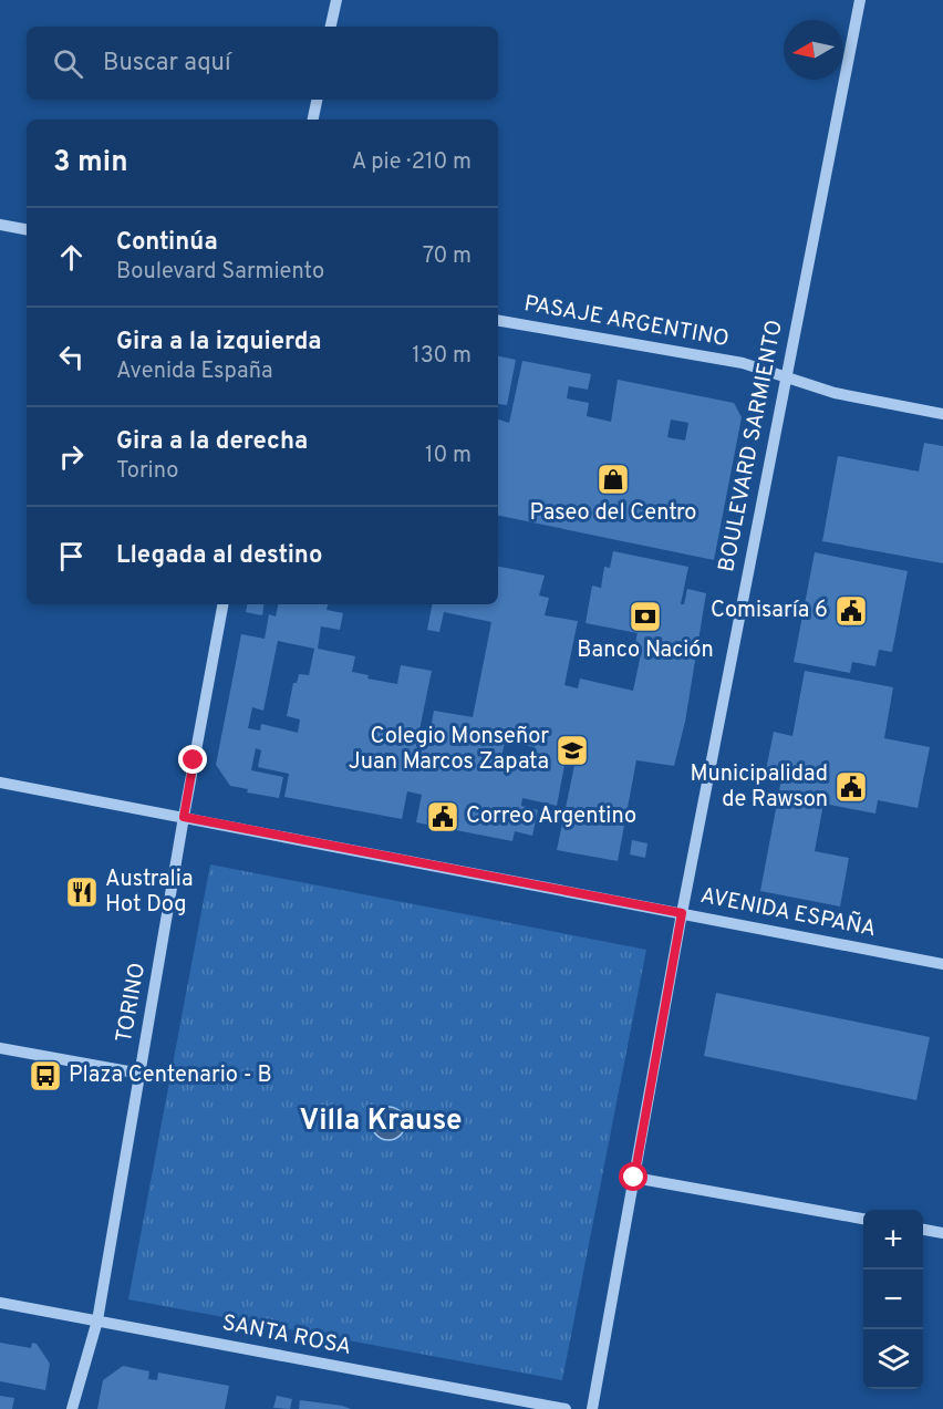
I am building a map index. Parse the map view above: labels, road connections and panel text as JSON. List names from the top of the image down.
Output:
{
  "streets": {
    "street": [
      "PASAJE ARGENTINO",
      "BOULEVARD SARMIENTO",
      "AVENIDA ESPAÑA",
      "TORINO",
      "SANTA ROSA"
    ]
  },
  "crossings": [
    ["PASAJE ARGENTINO", "BOULEVARD SARMIENTO"],
    ["BOULEVARD SARMIENTO", "AVENIDA ESPAÑA"],
    ["AVENIDA ESPAÑA", "TORINO"],
    ["TORINO", "SANTA ROSA"]
  ],
  "districts": ["Villa Krause"],
  "places": {
    "shop": ["Paseo del Centro"],
    "public building": ["Comisaría 6", "Municipalidad de Rawson", "Correo Argentino"],
    "bank": ["Banco Nación"],
    "school or university": ["Colegio Monseñor Juan Marcos Zapata"],
    "restaurant": ["Australia Hot Dog"],
    "bus stop": ["Plaza Centenario - B"]
  },
  "north": "left",
  "page": {
    "search": "Buscar aquí",
    "heading": ["3 min", "A pie · 210 m"],
    "list": [
      ["Continúa", "Boulevard Sarmiento", "70 m"],
      ["Gira a la izquierda", "Avenida España", "130 m"],
      ["Gira a la derecha", "Torino", "10 m"],
      "Llegada al destino"
    ],
    "map_buttons": ["+", "−"]
  }
}
